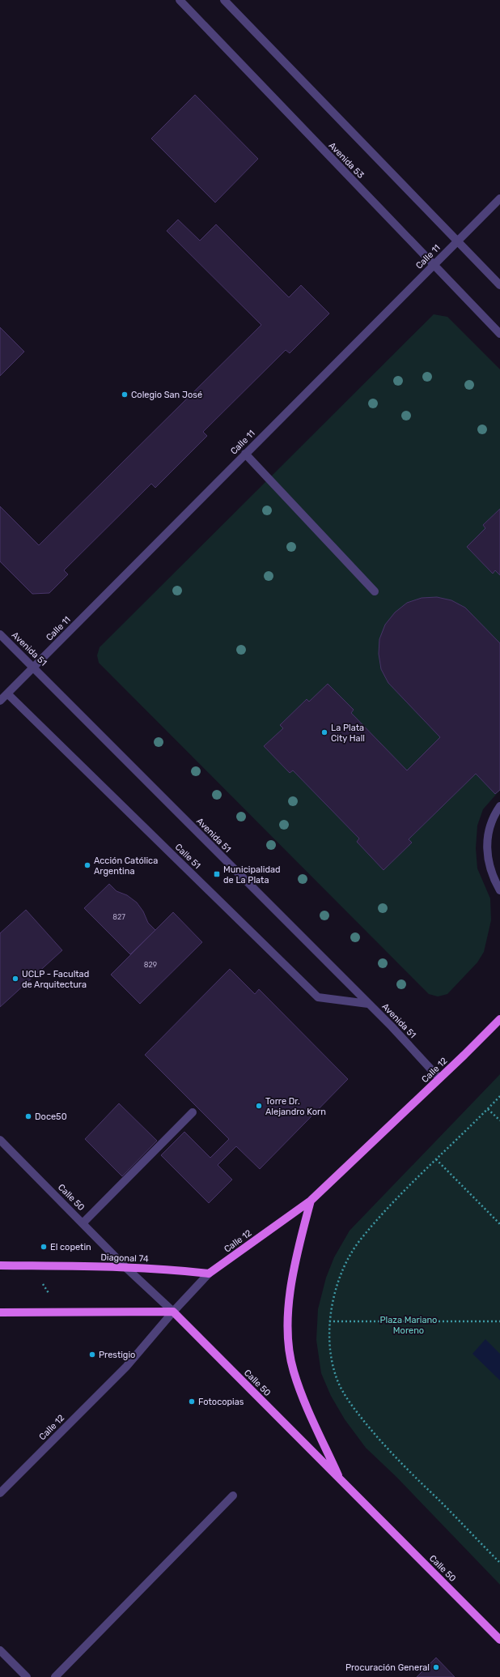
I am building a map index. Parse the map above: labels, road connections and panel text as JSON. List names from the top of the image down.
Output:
{
  "streets": {
    "main road": ["Calle 12", "Calle 50", "Diagonal 74"],
    "street": [
      "Avenida 53",
      "Calle 11",
      "Avenida 51",
      "Calle 51"
    ]
  },
  "crossings": [
    ["Avenida 53", "Calle 11"],
    ["Calle 11", "Avenida 51"],
    ["Calle 11", "Calle 51"],
    ["Avenida 51", "Calle 51"],
    ["Avenida 51", "Calle 12"],
    ["Calle 12", "Calle 50"],
    ["Calle 12", "Diagonal 74"],
    ["Calle 50", "Diagonal 74"]
  ],
  "parks": ["Plaza Mariano Moreno"],
  "places": {
    "other": [
      "Colegio San José",
      "La Plata City Hall",
      "Acción Católica Argentina",
      "UCLP - Facultad de Arquitectura",
      "Torre Dr. Alejandro Korn",
      "Doce50",
      "El copetin",
      "Prestigio",
      "Fotocopias",
      "Procuración General"
    ],
    "transit": ["Municipalidad de La Plata"]
  },
  "house_numbers": ["827", "829"]
}
